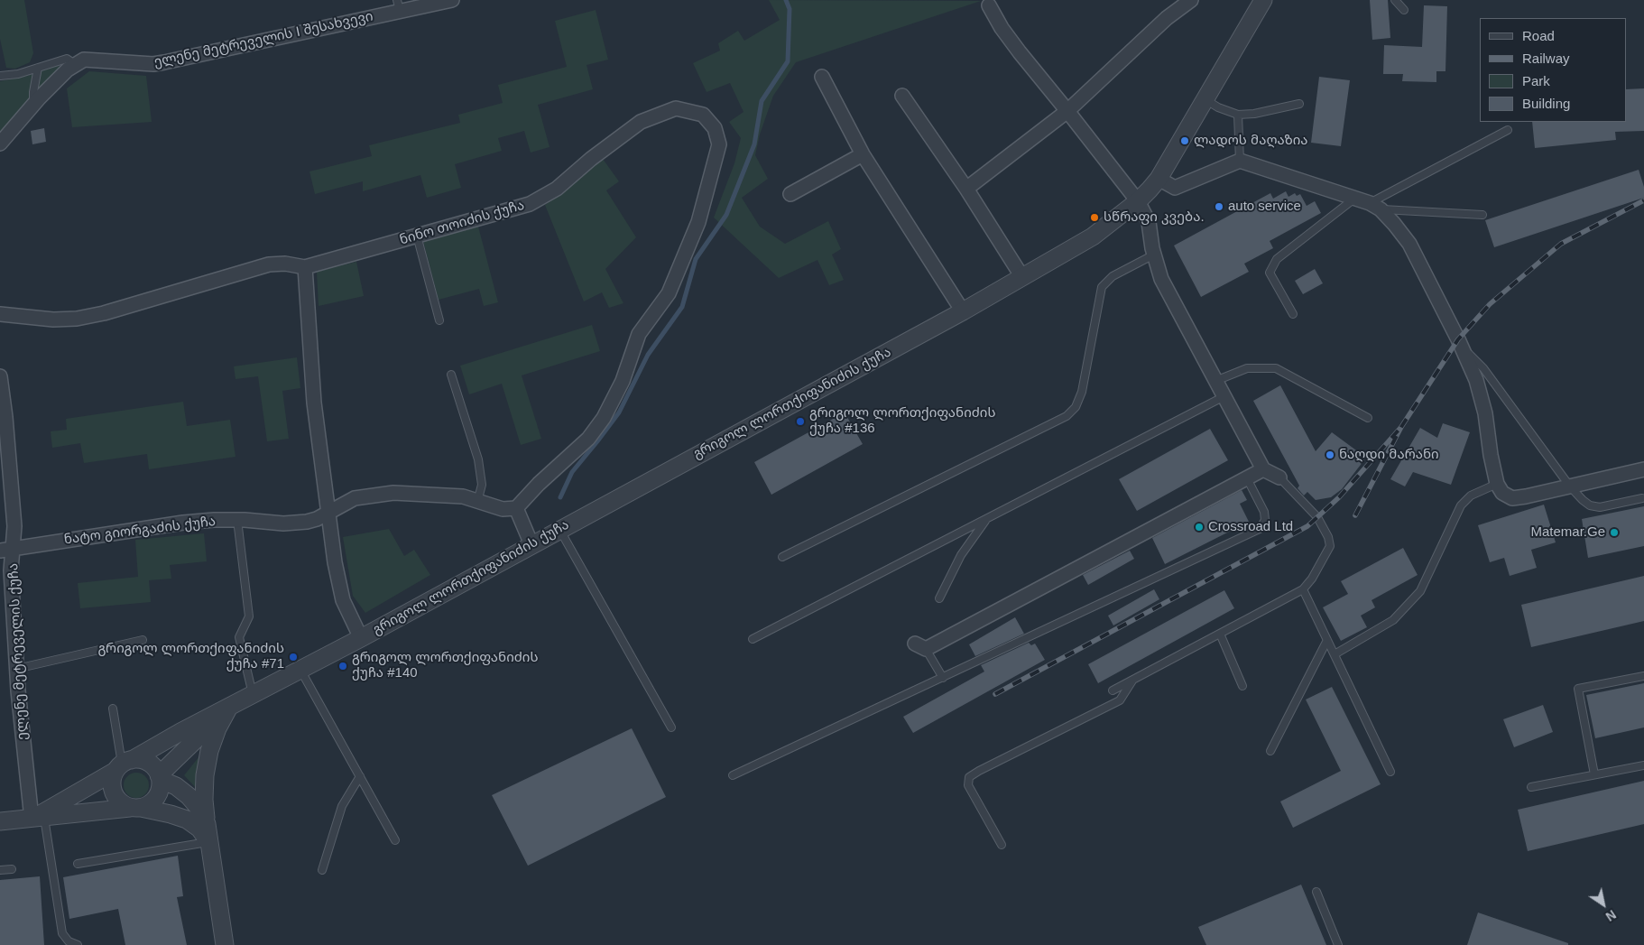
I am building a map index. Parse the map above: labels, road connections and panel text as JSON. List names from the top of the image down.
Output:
{
  "streets": {
    "street": [
      "ელენე მეტრეველის I შესახვევი",
      "ნინო თოიძის ქუჩა",
      "გრიგოლ ლორთქიფანიძის ქუჩა",
      "ნატო გიორგაძის ქუჩა",
      "ელენე მეტრეველის ქუჩა"
    ]
  },
  "crossings": [
    ["ნინო თოიძის ქუჩა", "ნატო გიორგაძის ქუჩა"],
    ["გრიგოლ ლორთქიფანიძის ქუჩა", "ელენე მეტრეველის ქუჩა"],
    ["ნატო გიორგაძის ქუჩა", "ელენე მეტრეველის ქუჩა"]
  ],
  "places": [
    "ლადოს მაღაზია",
    "auto service",
    "სწრაფი კვება.",
    "გრიგოლ ლორთქიფანიძის ქუჩა #136",
    "ნაღდი მარანი",
    "Crossroad Ltd",
    "Matemar.Ge",
    "გრიგოლ ლორთქიფანიძის ქუჩა #71",
    "გრიგოლ ლორთქიფანიძის ქუჩა #140"
  ],
  "legend": [
    "Road",
    "Railway",
    "Park",
    "Building"
  ],
  "north": "bottom right"
}
